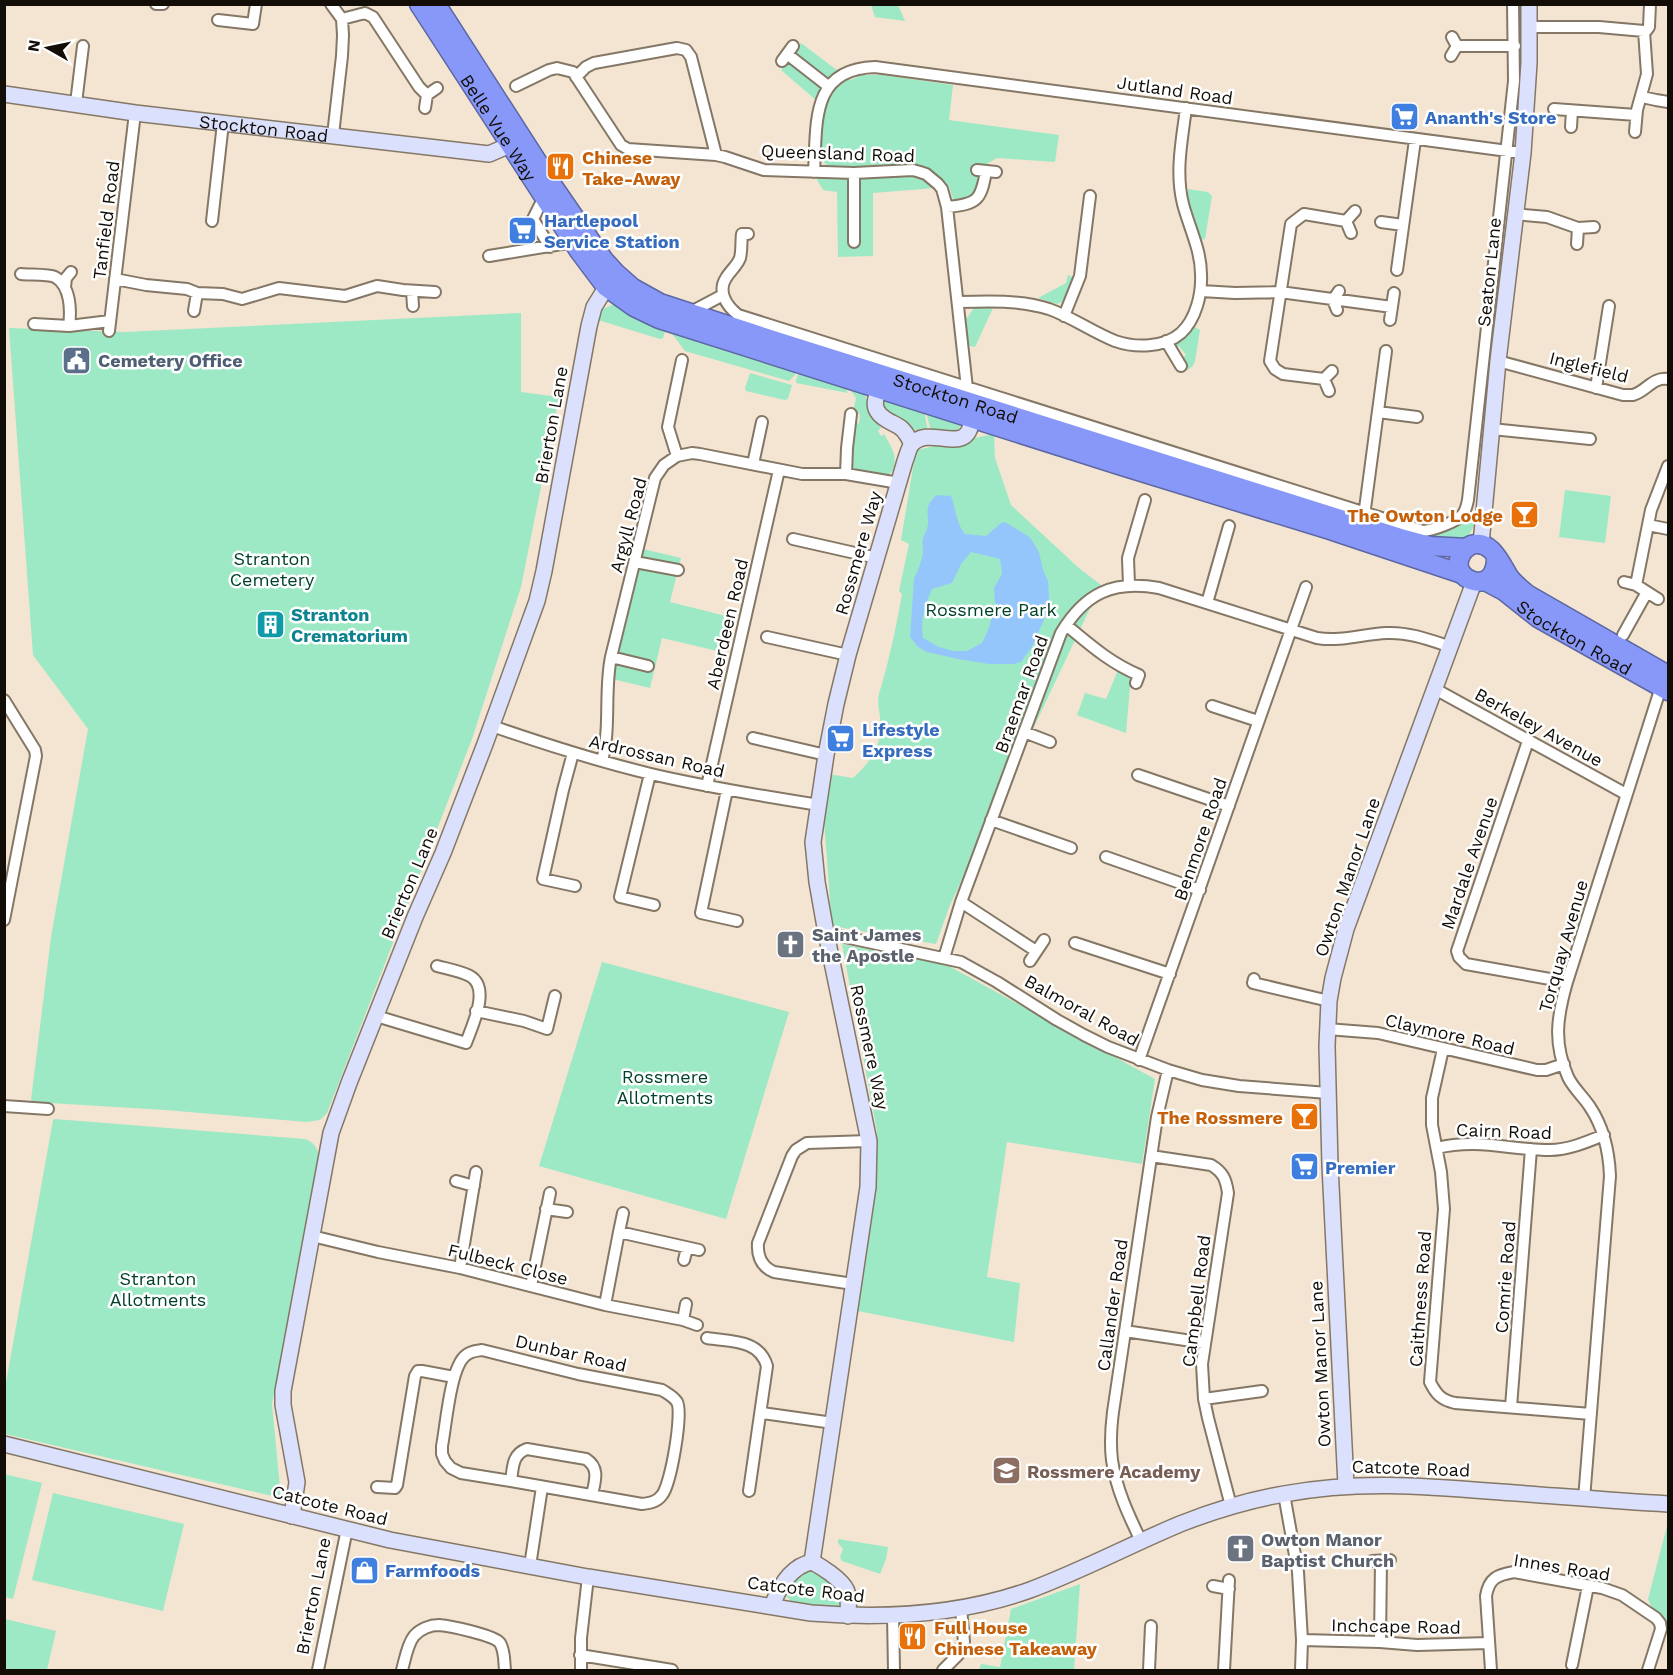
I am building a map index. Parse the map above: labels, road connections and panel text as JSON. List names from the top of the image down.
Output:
{
  "streets": {
    "highway": ["Stockton Road", "Belle Vue Way"],
    "street": [
      "Jutland Road",
      "Queensland Road",
      "Tanfield Road",
      "Seaton Lane",
      "Inglefield",
      "Brierton Lane",
      "Argyll Road",
      "Rossmere Way",
      "Aberdeen Road",
      "Braemar Road",
      "Berkeley Avenue",
      "Ardrossan Road",
      "Benmore Road",
      "Mardale Avenue",
      "Owton Manor Lane",
      "Torquay Avenue",
      "Balmoral Road",
      "Claymore Road",
      "Cairn Road",
      "Fulbeck Close",
      "Comrie Road",
      "Caithness Road",
      "Campbell Road",
      "Callander Road",
      "Dunbar Road",
      "Catcote Road",
      "Innes Road",
      "Inchcape Road"
    ]
  },
  "crossings": [
    ["Jutland Road", "Seaton Lane"],
    ["Stockton Road", "Belle Vue Way"],
    ["Stockton Road", "Queensland Road"],
    ["Stockton Road", "Tanfield Road"],
    ["Stockton Road", "Seaton Lane"],
    ["Stockton Road", "Brierton Lane"],
    ["Stockton Road", "Owton Manor Lane"],
    ["Stockton Road", "Torquay Avenue"],
    ["Seaton Lane", "Inglefield"],
    ["Seaton Lane", "Owton Manor Lane"],
    ["Brierton Lane", "Ardrossan Road"],
    ["Brierton Lane", "Fulbeck Close"],
    ["Brierton Lane", "Catcote Road"],
    ["Argyll Road", "Ardrossan Road"],
    ["Rossmere Way", "Ardrossan Road"],
    ["Rossmere Way", "Balmoral Road"],
    ["Aberdeen Road", "Ardrossan Road"],
    ["Braemar Road", "Benmore Road"],
    ["Braemar Road", "Owton Manor Lane"],
    ["Braemar Road", "Balmoral Road"],
    ["Berkeley Avenue", "Mardale Avenue"],
    ["Berkeley Avenue", "Owton Manor Lane"],
    ["Berkeley Avenue", "Torquay Avenue"],
    ["Benmore Road", "Balmoral Road"],
    ["Mardale Avenue", "Torquay Avenue"],
    ["Owton Manor Lane", "Balmoral Road"],
    ["Owton Manor Lane", "Claymore Road"],
    ["Owton Manor Lane", "Catcote Road"],
    ["Torquay Avenue", "Claymore Road"],
    ["Torquay Avenue", "Cairn Road"],
    ["Torquay Avenue", "Caithness Road"],
    ["Torquay Avenue", "Catcote Road"],
    ["Balmoral Road", "Callander Road"],
    ["Claymore Road", "Caithness Road"],
    ["Cairn Road", "Comrie Road"],
    ["Cairn Road", "Caithness Road"],
    ["Comrie Road", "Caithness Road"],
    ["Campbell Road", "Callander Road"],
    ["Campbell Road", "Catcote Road"],
    ["Callander Road", "Catcote Road"],
    ["Innes Road", "Inchcape Road"]
  ],
  "parks": [
    "Stranton Cemetery",
    "Rossmere Park",
    "Rossmere Allotments",
    "Stranton Allotments"
  ],
  "places": {
    "supermarket": [
      "Ananth's Store",
      "Hartlepool Service Station",
      "Lifestyle Express",
      "Premier"
    ],
    "restaurant": ["Chinese Take-Away", "Full House Chinese Takeaway"],
    "public building": ["Cemetery Office"],
    "bar": ["The Owton Lodge", "The Rossmere"],
    "building": ["Stranton Crematorium"],
    "church": ["Saint James the Apostle", "Owton Manor Baptist Church"],
    "school or university": ["Rossmere Academy"],
    "shop": ["Farmfoods"]
  },
  "north": "left"
}
